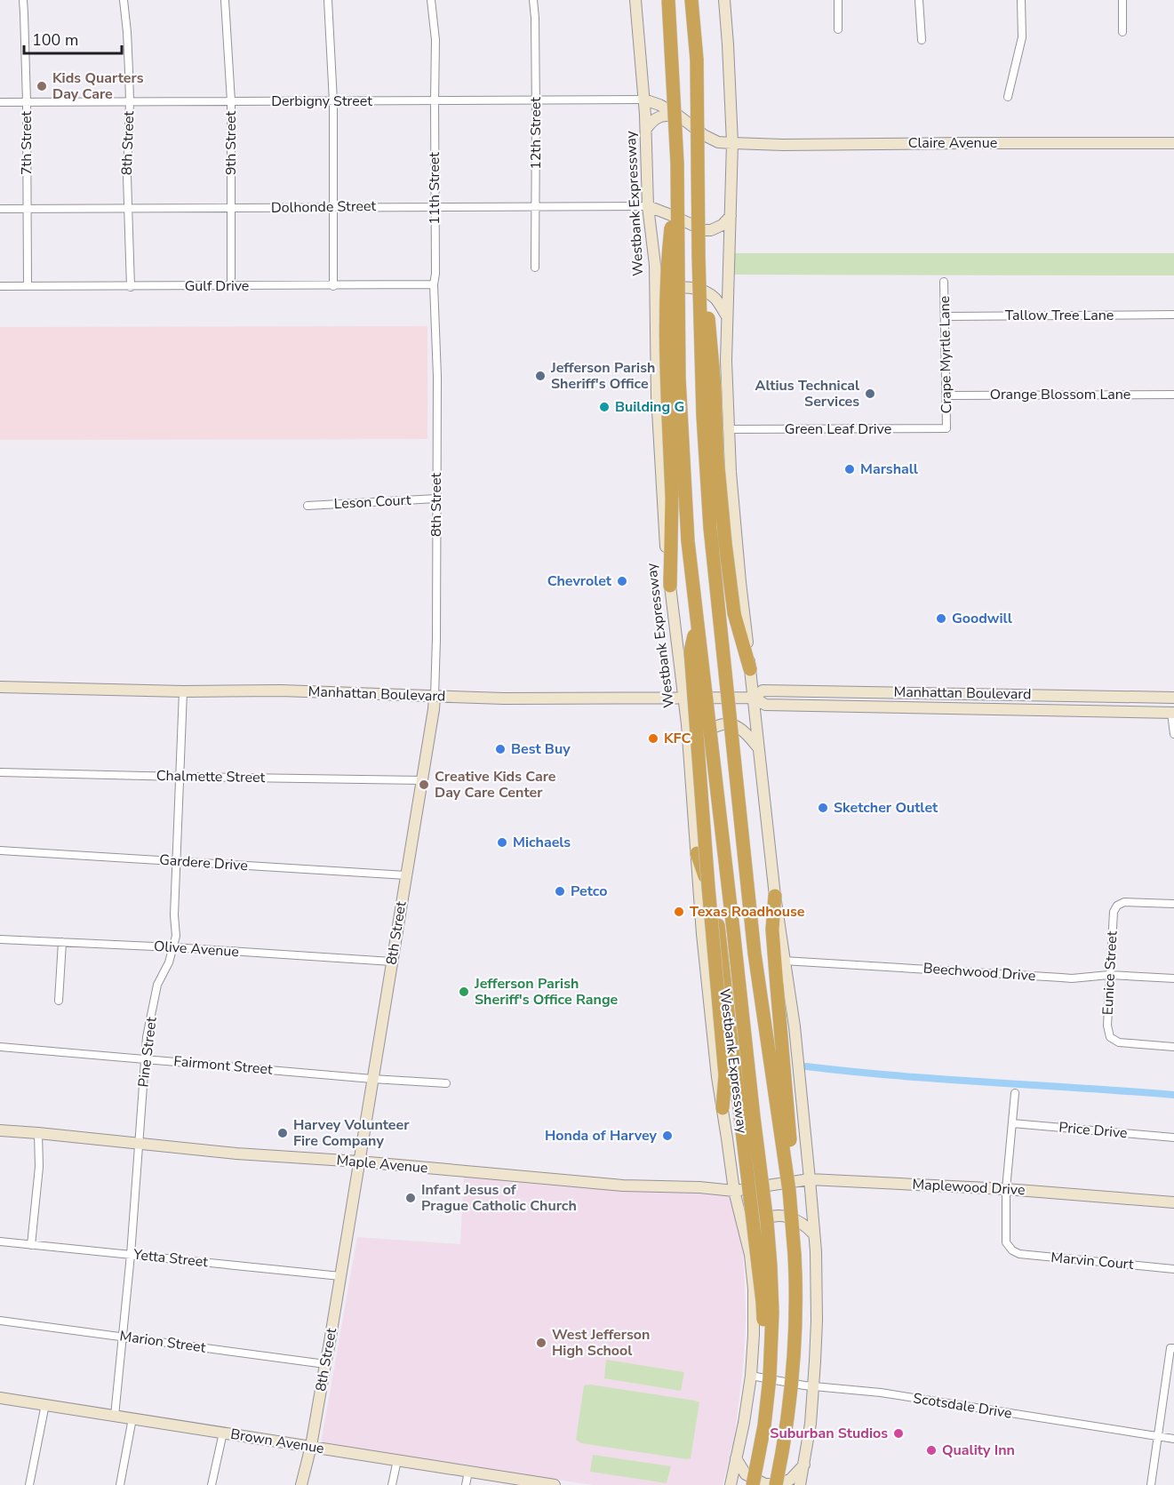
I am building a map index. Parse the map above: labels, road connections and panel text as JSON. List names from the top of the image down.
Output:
{
  "streets": {
    "highway": ["Westbank Expressway"],
    "street": [
      "Derbigny Street",
      "12th Street",
      "7th Street",
      "8th Street",
      "9th Street",
      "Claire Avenue",
      "11th Street",
      "Dolhonde Street",
      "Gulf Drive",
      "Tallow Tree Lane",
      "Crape Myrtle Lane",
      "Orange Blossom Lane",
      "Green Leaf Drive",
      "Leson Court",
      "Manhattan Boulevard",
      "Chalmette Street",
      "Gardere Drive",
      "Olive Avenue",
      "Beechwood Drive",
      "Eunice Street",
      "Pine Street",
      "Fairmont Street",
      "Price Drive",
      "Maple Avenue",
      "Maplewood Drive",
      "Yetta Street",
      "Marvin Court",
      "Marion Street",
      "Scotsdale Drive",
      "Brown Avenue"
    ]
  },
  "crossings": [
    ["Derbigny Street", "12th Street"],
    ["Derbigny Street", "7th Street"],
    ["Derbigny Street", "8th Street"],
    ["Derbigny Street", "9th Street"],
    ["Derbigny Street", "Claire Avenue"],
    ["Derbigny Street", "11th Street"],
    ["Derbigny Street", "Westbank Expressway"],
    ["12th Street", "Dolhonde Street"],
    ["7th Street", "Dolhonde Street"],
    ["7th Street", "Gulf Drive"],
    ["8th Street", "11th Street"],
    ["8th Street", "Dolhonde Street"],
    ["8th Street", "Gulf Drive"],
    ["8th Street", "Leson Court"],
    ["8th Street", "Manhattan Boulevard"],
    ["8th Street", "Chalmette Street"],
    ["8th Street", "Gardere Drive"],
    ["8th Street", "Olive Avenue"],
    ["8th Street", "Fairmont Street"],
    ["8th Street", "Maple Avenue"],
    ["8th Street", "Yetta Street"],
    ["8th Street", "Marion Street"],
    ["8th Street", "Brown Avenue"],
    ["9th Street", "Dolhonde Street"],
    ["9th Street", "Gulf Drive"],
    ["Claire Avenue", "Westbank Expressway"],
    ["11th Street", "Dolhonde Street"],
    ["11th Street", "Gulf Drive"],
    ["Westbank Expressway", "Dolhonde Street"],
    ["Westbank Expressway", "Manhattan Boulevard"],
    ["Westbank Expressway", "Maple Avenue"],
    ["Westbank Expressway", "Scotsdale Drive"],
    ["Tallow Tree Lane", "Crape Myrtle Lane"],
    ["Crape Myrtle Lane", "Orange Blossom Lane"],
    ["Crape Myrtle Lane", "Green Leaf Drive"],
    ["Manhattan Boulevard", "Pine Street"],
    ["Chalmette Street", "Pine Street"],
    ["Gardere Drive", "Pine Street"],
    ["Olive Avenue", "Pine Street"],
    ["Beechwood Drive", "Eunice Street"],
    ["Pine Street", "Fairmont Street"],
    ["Pine Street", "Maple Avenue"],
    ["Pine Street", "Yetta Street"],
    ["Pine Street", "Marion Street"],
    ["Pine Street", "Brown Avenue"],
    ["Maple Avenue", "Maplewood Drive"],
    ["Maplewood Drive", "Marvin Court"]
  ],
  "places": [
    "Kids Quarters Day Care",
    "Jefferson Parish Sheriff's Office",
    "Altius Technical Services",
    "Building G",
    "Marshall",
    "Chevrolet",
    "Goodwill",
    "KFC",
    "Best Buy",
    "Creative Kids Care Day Care Center",
    "Sketcher Outlet",
    "Michaels",
    "Petco",
    "Texas Roadhouse",
    "Jefferson Parish Sheriff's Office Range",
    "Harvey Volunteer Fire Company",
    "Honda of Harvey",
    "Infant Jesus of Prague Catholic Church",
    "West Jefferson High School",
    "Suburban Studios",
    "Quality Inn"
  ],
  "scale_bar": "100 m"
}
